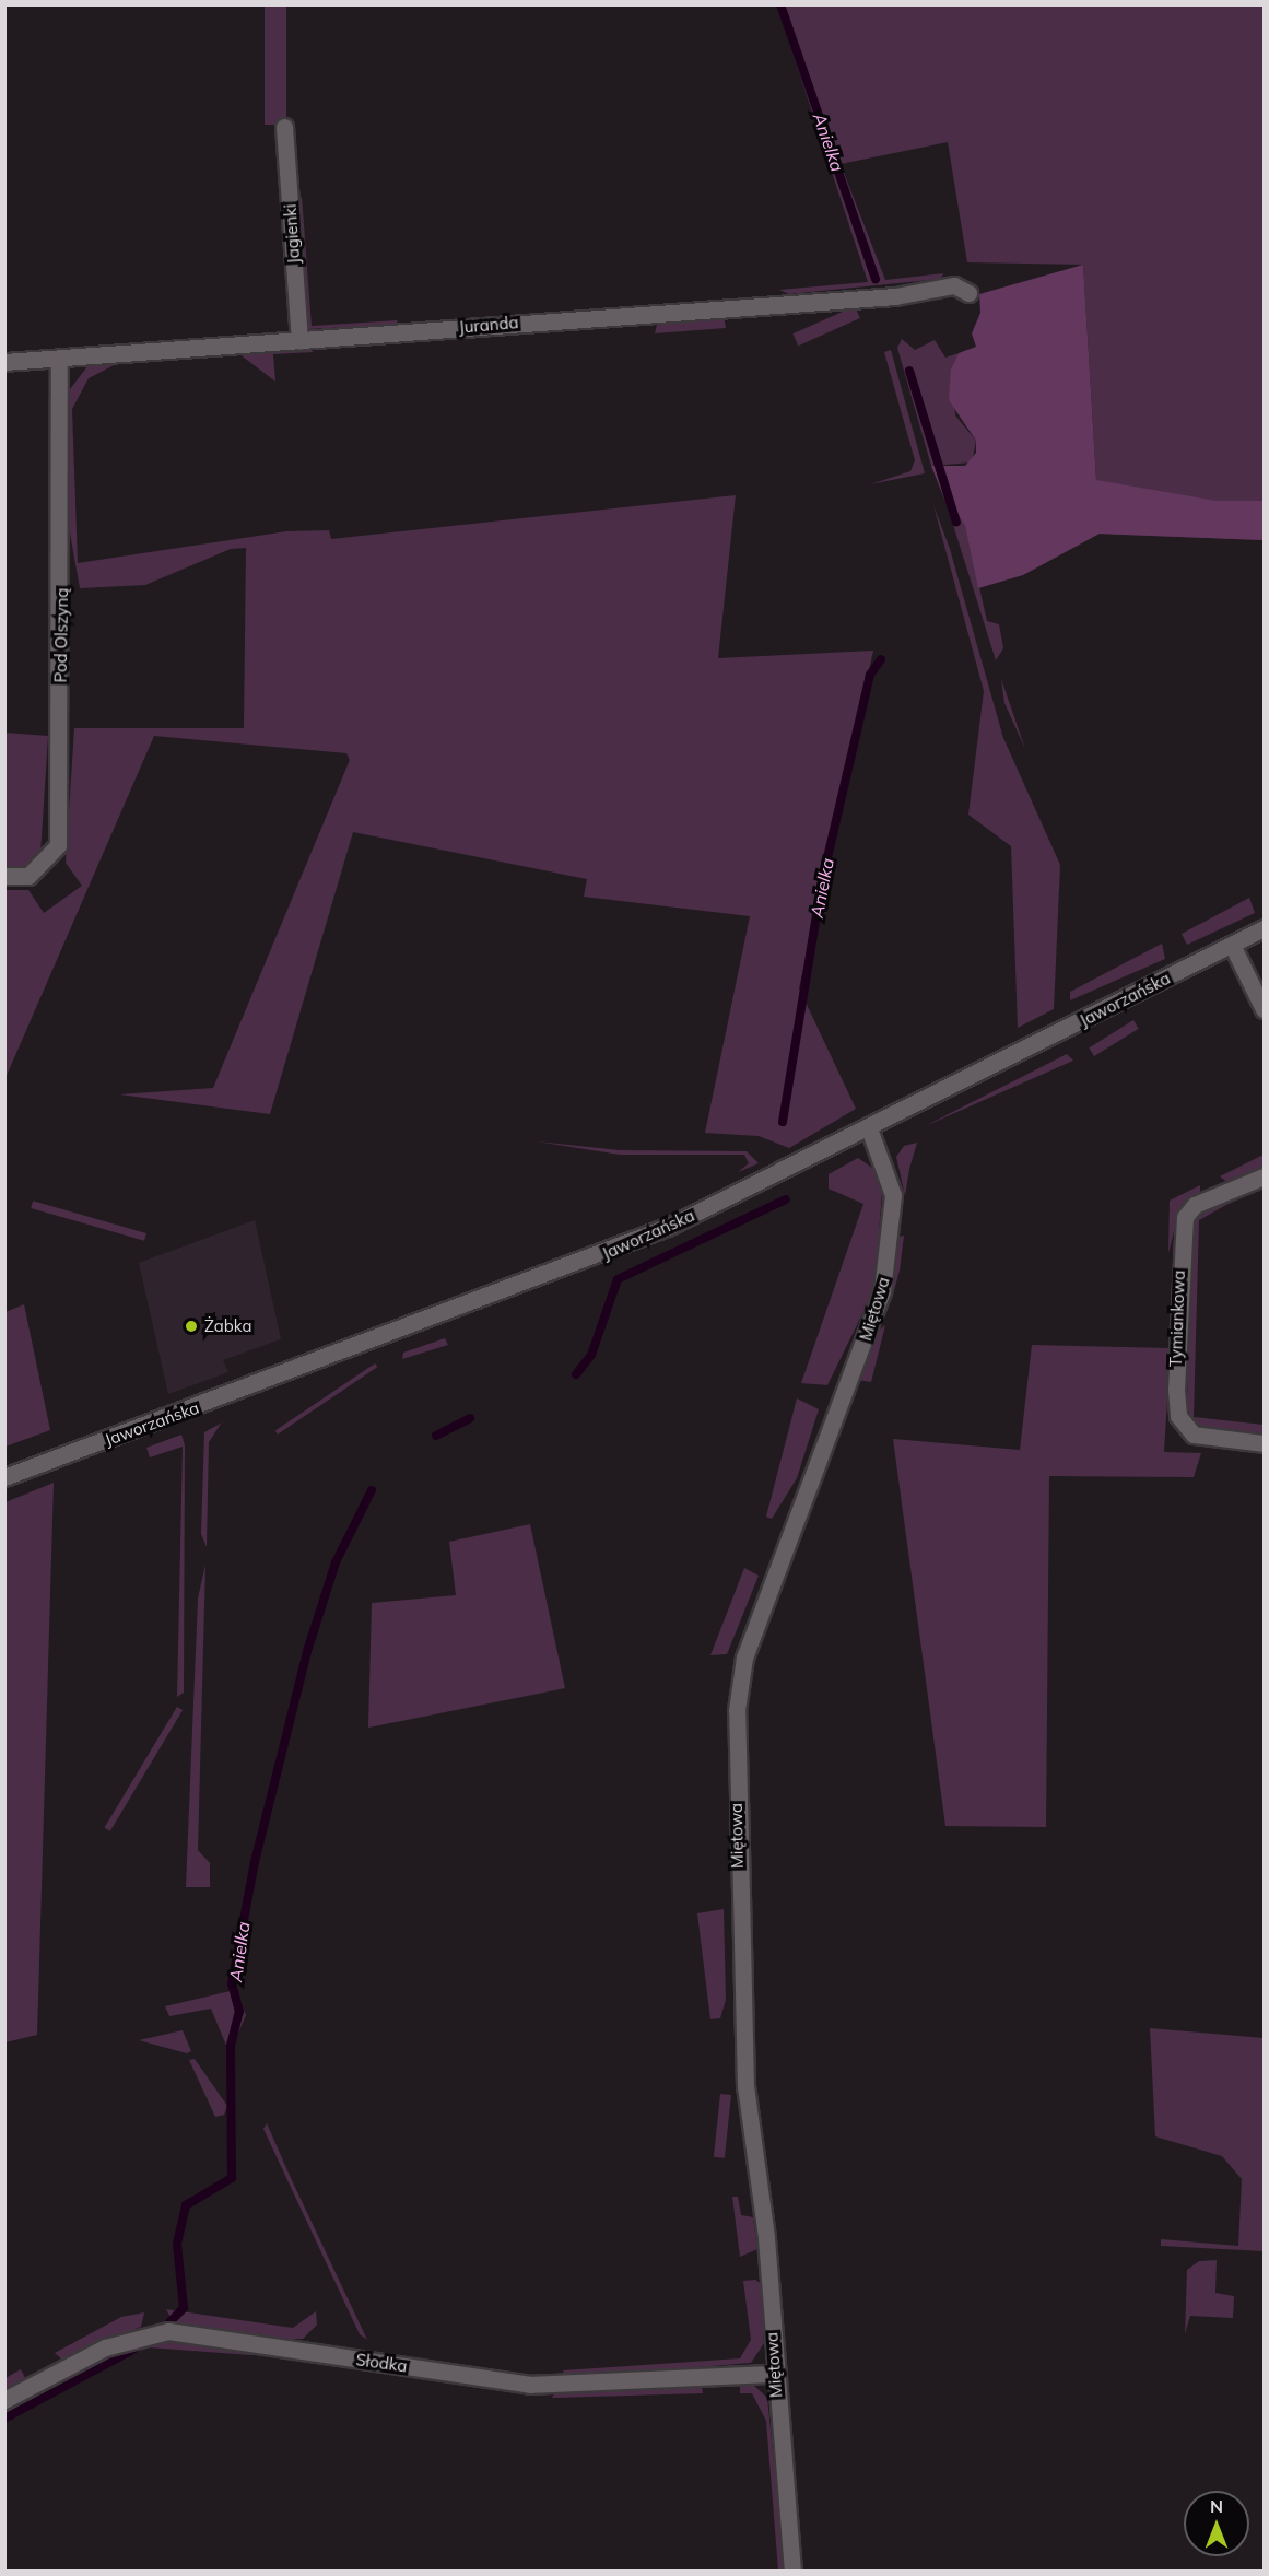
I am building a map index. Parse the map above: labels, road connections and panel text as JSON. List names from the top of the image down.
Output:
{
  "streets": {
    "street": [
      "Jagienki",
      "Juranda",
      "Pod Olszyną",
      "Jaworzańska",
      "Miętowa",
      "Tymiankowa",
      "Słodka"
    ]
  },
  "crossings": [
    ["Jagienki", "Juranda"],
    ["Juranda", "Pod Olszyną"],
    ["Jaworzańska", "Miętowa"],
    ["Miętowa", "Słodka"]
  ],
  "water": ["Anielka"],
  "places": ["Żabka"],
  "north": "top"
}
